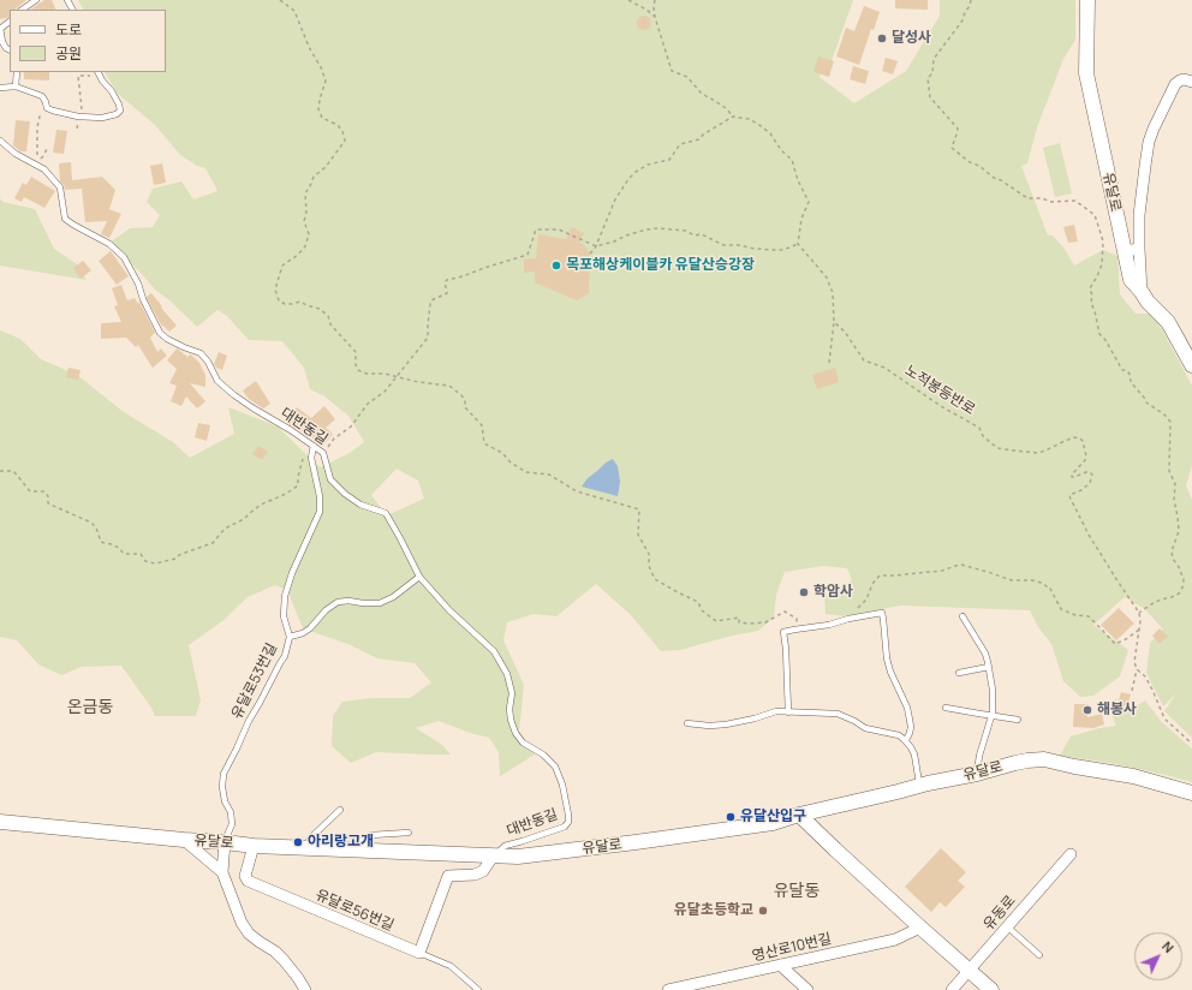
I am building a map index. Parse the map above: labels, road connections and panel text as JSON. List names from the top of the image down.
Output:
{
  "streets": {
    "street": [
      "유달로",
      "유달로56번길",
      "유동로",
      "영산로10번길"
    ],
    "lane": ["대반동길", "유달로53번길"],
    "path": ["노적봉등반로"]
  },
  "crossings": [
    ["유달로", "대반동길"],
    ["유달로", "유달로53번길"],
    ["유달로", "유달로56번길"],
    ["대반동길", "유달로53번길"]
  ],
  "districts": ["온금동", "유달동"],
  "places": [
    "달성사",
    "목포해상케이블카 유달산승강장",
    "학암사",
    "해봉사",
    "유달산입구",
    "아리랑고개",
    "유달초등학교"
  ],
  "legend": ["도로", "공원"],
  "north": "top right"
}
